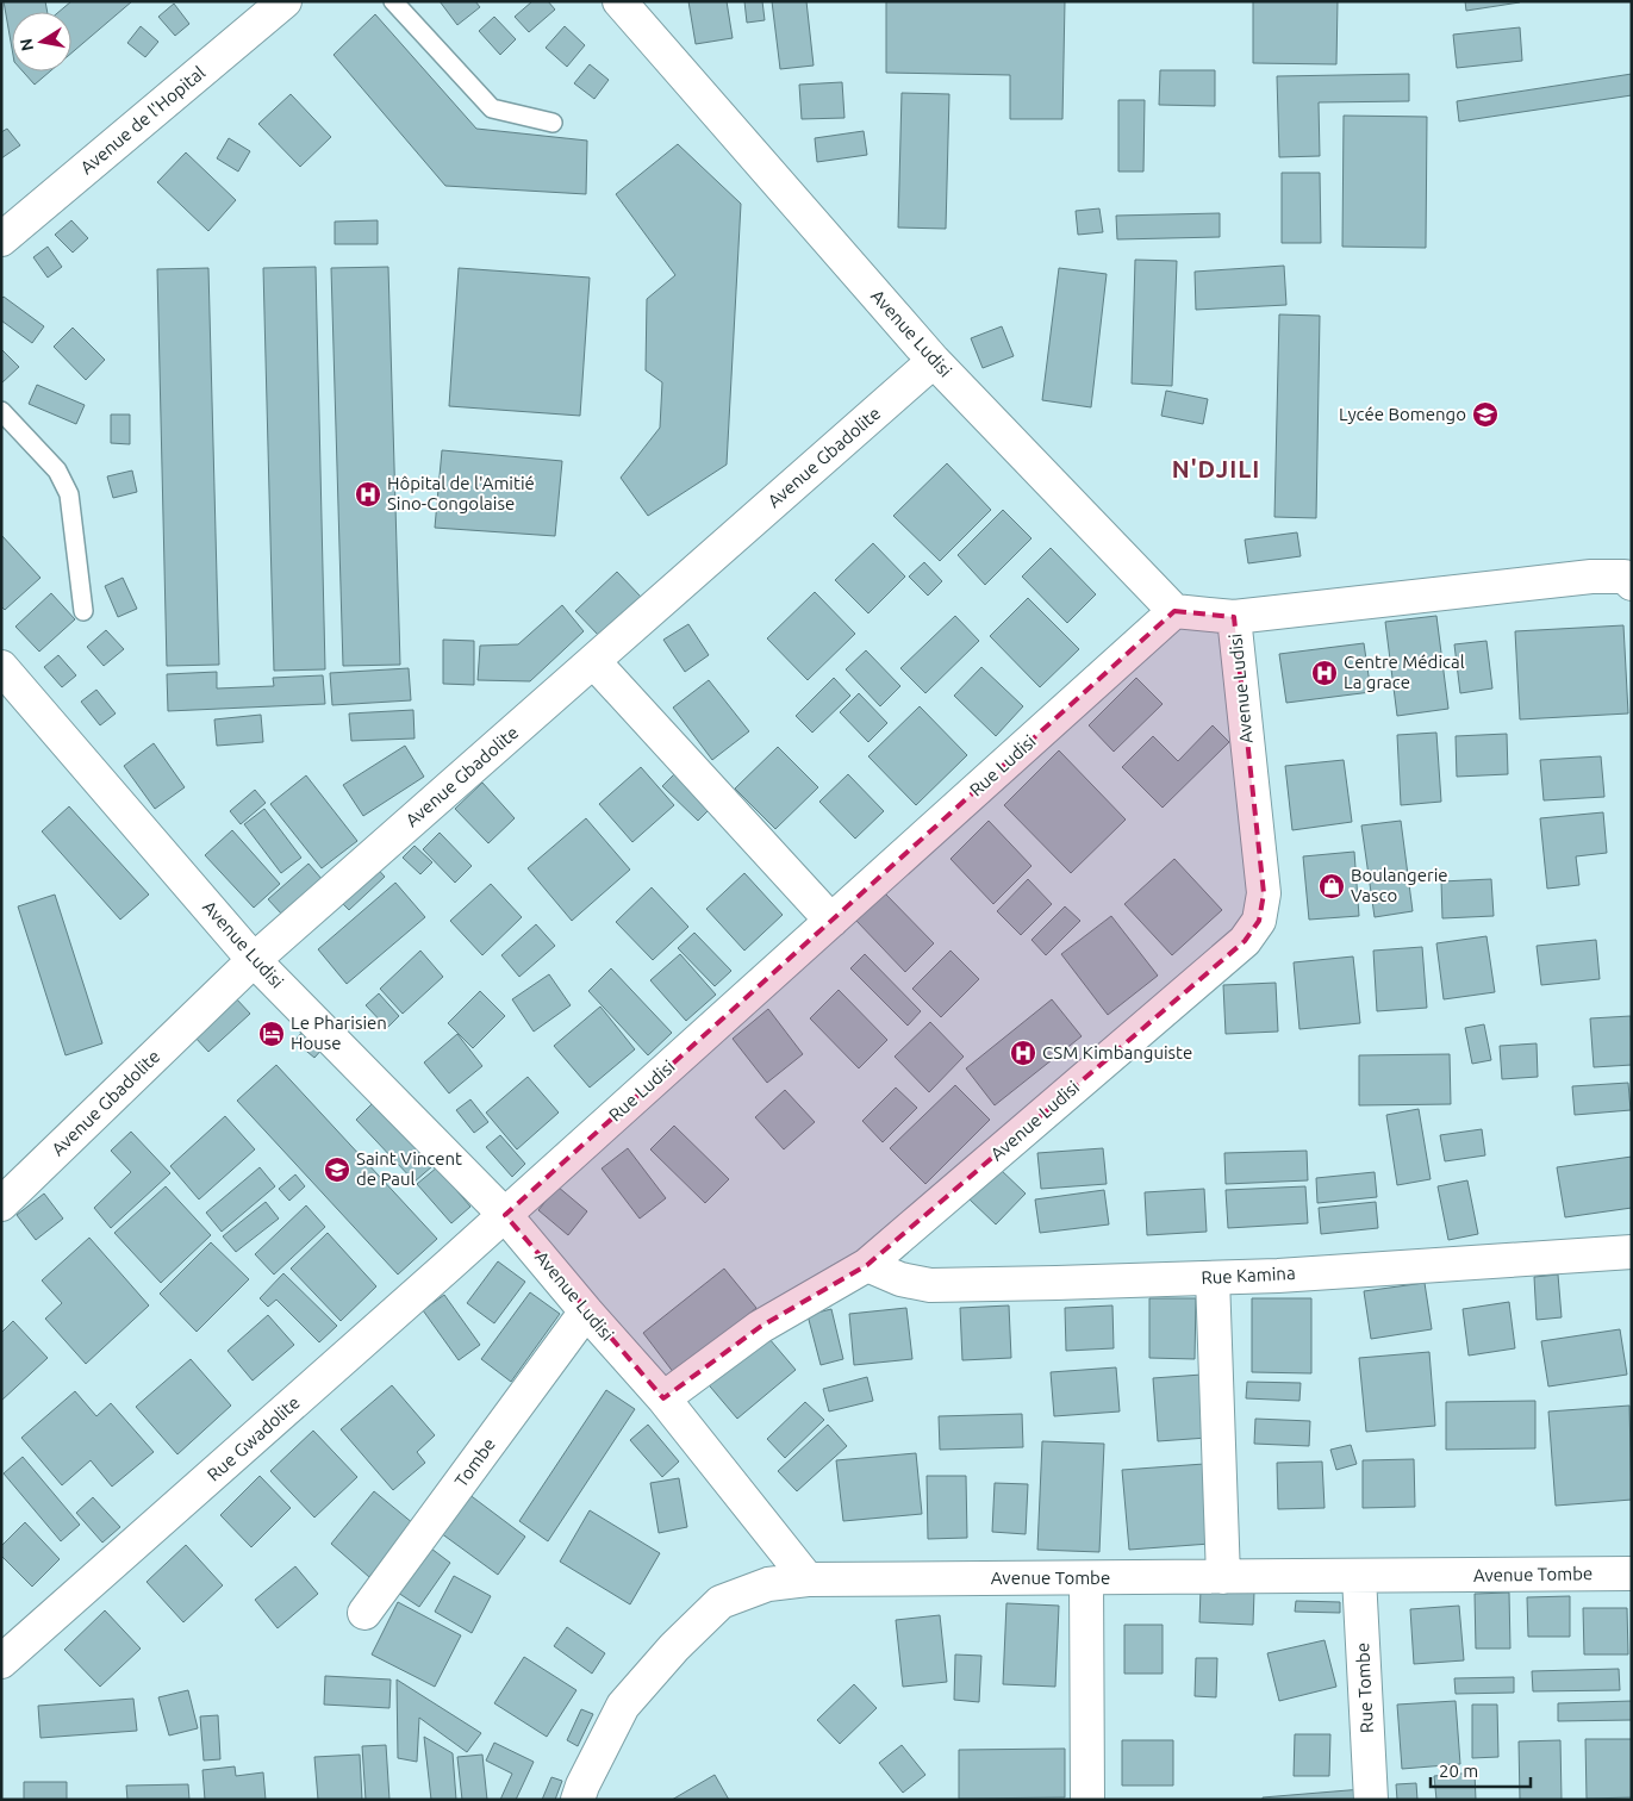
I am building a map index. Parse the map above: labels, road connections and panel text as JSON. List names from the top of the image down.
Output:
{
  "streets": {
    "street": [
      "Avenue de l'Hopital",
      "Avenue Ludisi",
      "Avenue Gbadolite",
      "Rue Ludisi",
      "Rue Kamina",
      "Rue Gwadolite",
      "Tombe",
      "Avenue Tombe",
      "Rue Tombe"
    ]
  },
  "crossings": [
    ["Avenue Ludisi", "Avenue Gbadolite"],
    ["Avenue Ludisi", "Rue Ludisi"],
    ["Avenue Ludisi", "Rue Kamina"],
    ["Avenue Ludisi", "Rue Gwadolite"],
    ["Avenue Ludisi", "Tombe"],
    ["Avenue Ludisi", "Avenue Tombe"],
    ["Rue Ludisi", "Rue Gwadolite"],
    ["Avenue Tombe", "Rue Tombe"]
  ],
  "districts": ["N'DJILI"],
  "places": {
    "school or university": ["Lycée Bomengo", "Saint Vincent de Paul"],
    "hospital": ["Hôpital de l'Amitié Sino-Congolaise", "Centre Médical La grace", "CSM Kimbanguiste"],
    "shop": ["Boulangerie Vasco"],
    "hotel": ["Le Pharisien House"]
  },
  "scale_bar": "20 m",
  "north": "left"
}
